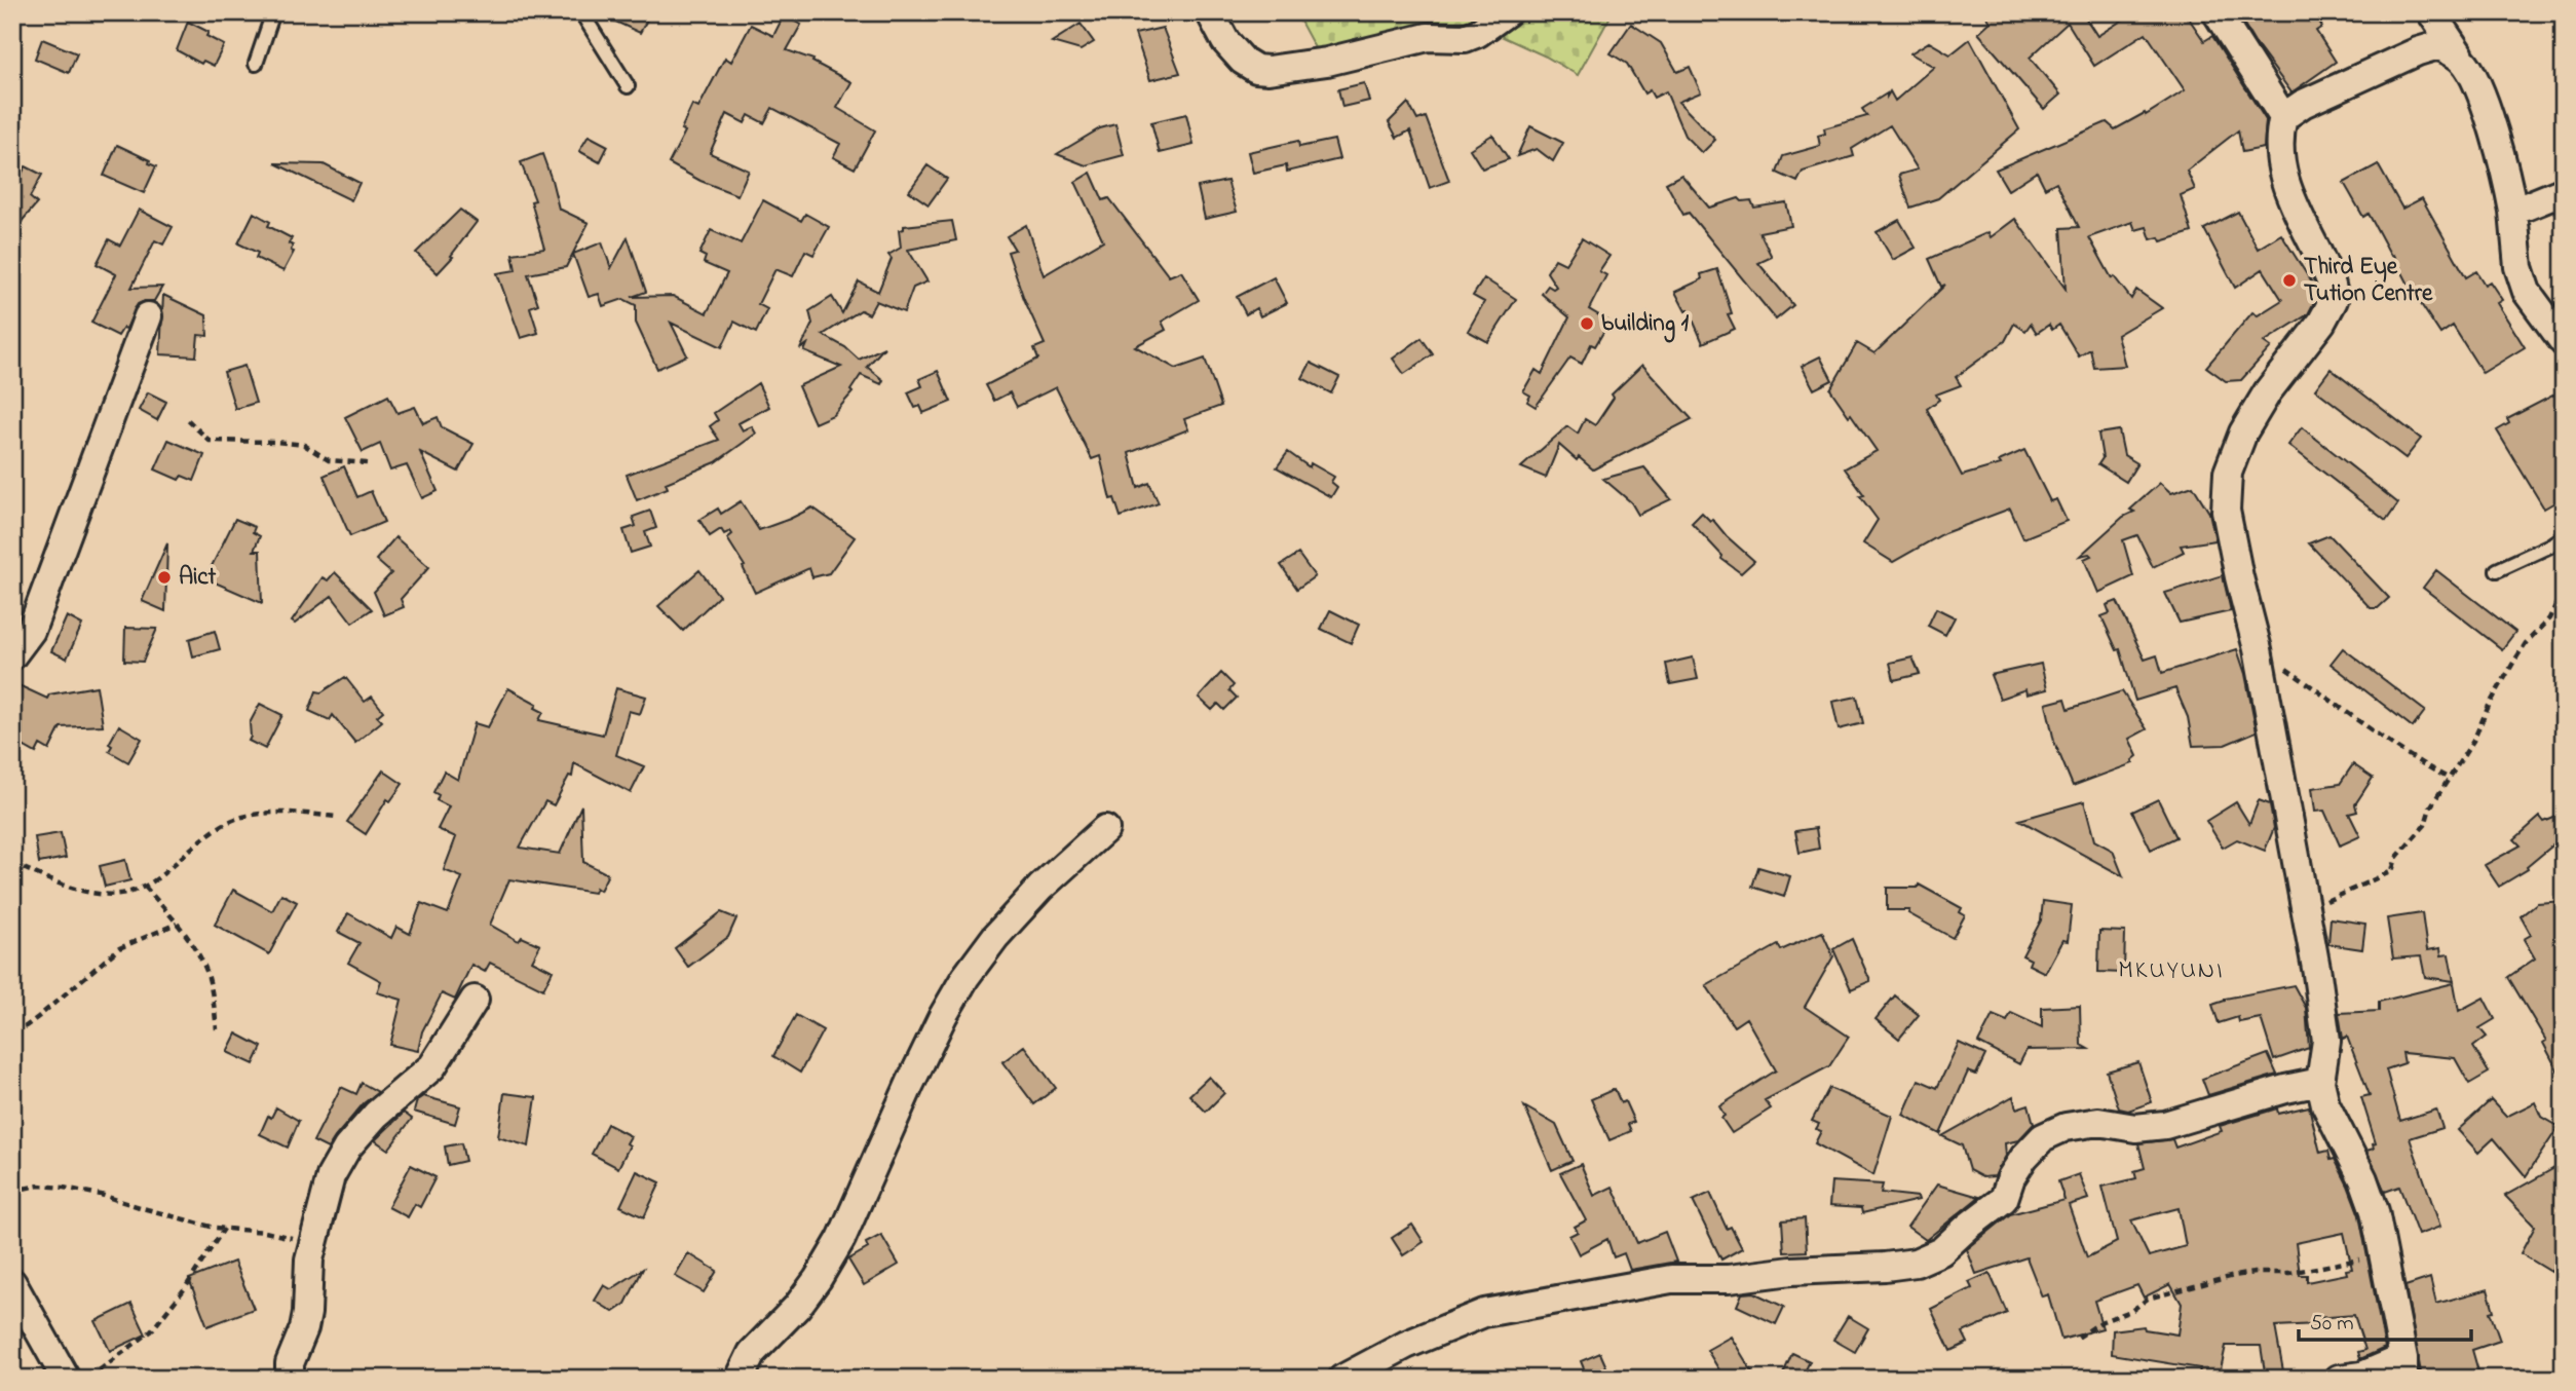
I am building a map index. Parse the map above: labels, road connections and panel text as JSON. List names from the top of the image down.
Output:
{
  "districts": ["MKUYUNI"],
  "places": ["Third Eye Tution Centre", "building 1", "Aict"],
  "scale_bar": "50 m"
}
